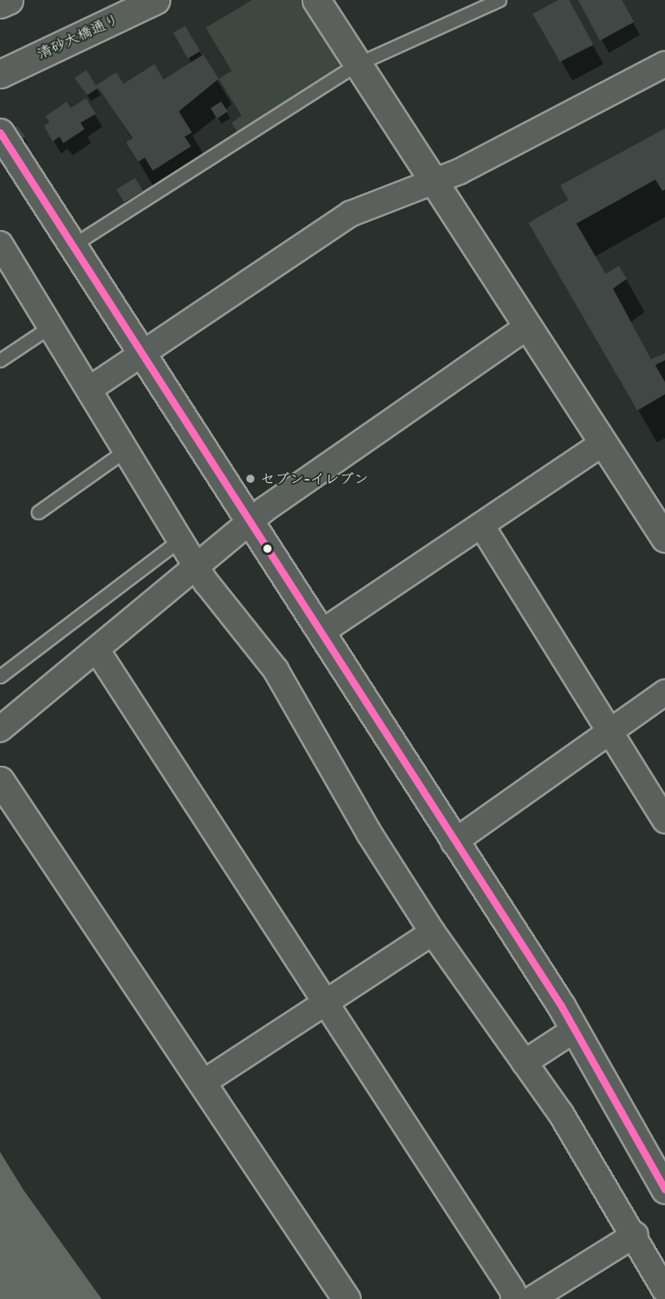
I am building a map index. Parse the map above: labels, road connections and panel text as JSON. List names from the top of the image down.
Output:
{
  "streets": {
    "main road": ["清砂大橋通り"]
  },
  "places": ["セブン-イレブン"]
}
